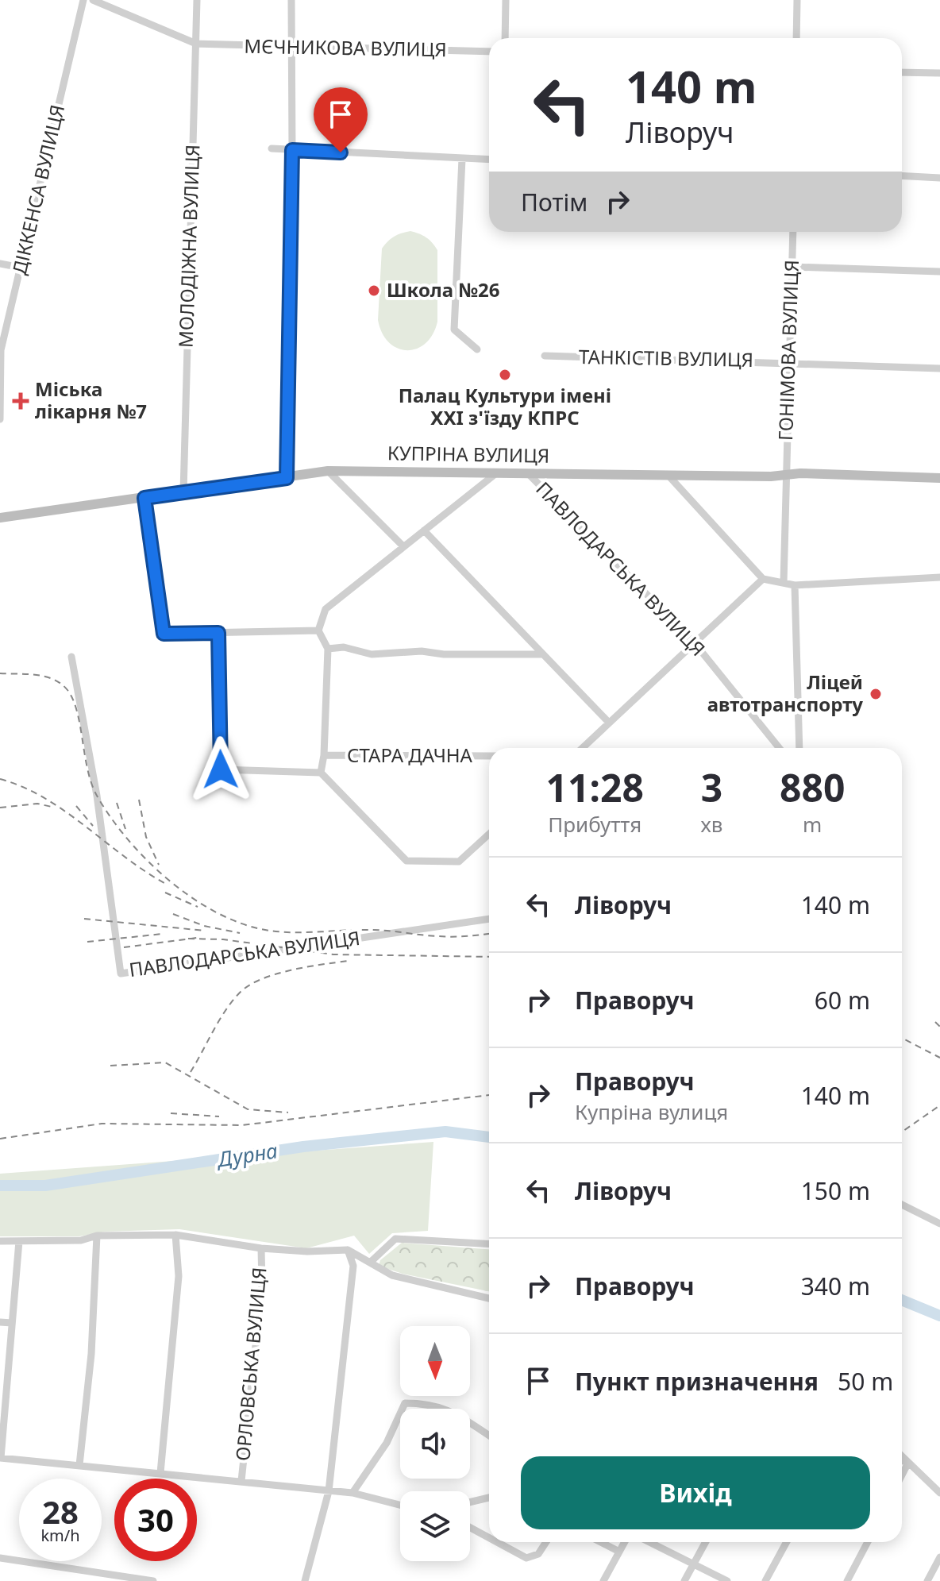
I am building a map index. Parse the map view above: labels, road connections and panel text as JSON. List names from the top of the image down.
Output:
{
  "streets": {
    "main road": ["КУПРІНА ВУЛИЦЯ"],
    "street": [
      "МЄЧНИКОВА ВУЛИЦЯ",
      "ДІККЕНСА ВУЛИЦЯ",
      "МОЛОДІЖНА ВУЛИЦЯ",
      "ГОНІМОВА ВУЛИЦЯ",
      "ТАНКІСТІВ ВУЛИЦЯ",
      "ПАВЛОДАРСЬКА ВУЛИЦЯ",
      "СТАРА ДАЧНА",
      "ОРЛОВСЬКА ВУЛИЦЯ"
    ]
  },
  "crossings": [
    ["МЄЧНИКОВА ВУЛИЦЯ", "МОЛОДІЖНА ВУЛИЦЯ"],
    ["МОЛОДІЖНА ВУЛИЦЯ", "КУПРІНА ВУЛИЦЯ"],
    ["ГОНІМОВА ВУЛИЦЯ", "ТАНКІСТІВ ВУЛИЦЯ"],
    ["ГОНІМОВА ВУЛИЦЯ", "КУПРІНА ВУЛИЦЯ"],
    ["КУПРІНА ВУЛИЦЯ", "ПАВЛОДАРСЬКА ВУЛИЦЯ"]
  ],
  "water": ["Дурна"],
  "places": {
    "other": ["Школа №26", "Палац Культури імені XXI з'їзду КПРС", "Ліцей автотранспорту"],
    "health": ["Міська лікарня №7"]
  },
  "north": "bottom",
  "page": {
    "turn": ["140 m", "Ліворуч"],
    "then": "Потім",
    "eta": [
      "11:28",
      "Прибуття",
      "3",
      "хв",
      "880",
      "m"
    ],
    "list": [
      {
        "name": "Ліворуч",
        "value": "140 m"
      },
      {
        "name": "Праворуч",
        "value": "60 m"
      },
      {
        "name": "Праворуч",
        "note": "Купріна вулиця",
        "value": "140 m"
      },
      {
        "name": "Ліворуч",
        "value": "150 m"
      },
      {
        "name": "Праворуч",
        "value": "340 m"
      },
      {
        "name": "Пункт призначення",
        "value": "50 m"
      }
    ],
    "buttons": "Вихід",
    "speed": "28 km/h",
    "limit": "30"
  }
}
